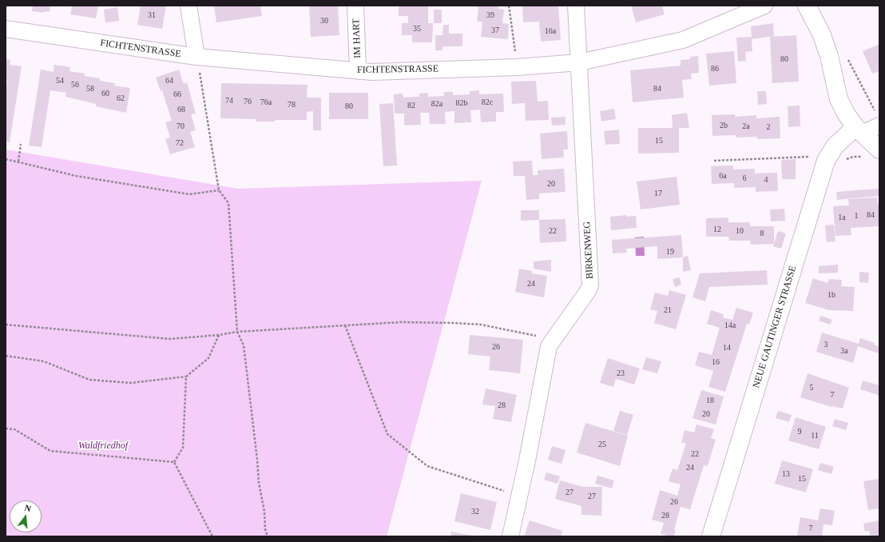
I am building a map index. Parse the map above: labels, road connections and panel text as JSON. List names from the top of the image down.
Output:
{
  "streets": {
    "street": [
      "IM HART",
      "FICHTENSTRASSE",
      "BIRKENWEG",
      "NEUE GAUTINGER STRASSE"
    ]
  },
  "crossings": [
    ["IM HART", "FICHTENSTRASSE"],
    ["FICHTENSTRASSE", "BIRKENWEG"]
  ],
  "parks": ["Waldfriedhof"],
  "house_numbers": [
    "31",
    "39",
    "30",
    "35",
    "37",
    "16a",
    "80",
    "86",
    "54",
    "64",
    "56",
    "58",
    "84",
    "60",
    "66",
    "62",
    "74",
    "76",
    "76a",
    "82c",
    "82b",
    "82a",
    "78",
    "82",
    "80",
    "68",
    "2b",
    "70",
    "2a",
    "2",
    "15",
    "72",
    "6a",
    "6",
    "4",
    "20",
    "17",
    "84",
    "1",
    "1a",
    "12",
    "22",
    "10",
    "8",
    "19",
    "24",
    "1b",
    "21",
    "14a",
    "3",
    "26",
    "14",
    "3a",
    "16",
    "23",
    "5",
    "7",
    "18",
    "28",
    "20",
    "9",
    "11",
    "25",
    "22",
    "24",
    "13",
    "15",
    "27",
    "27",
    "26",
    "32",
    "28",
    "7"
  ],
  "north": "top"
}
